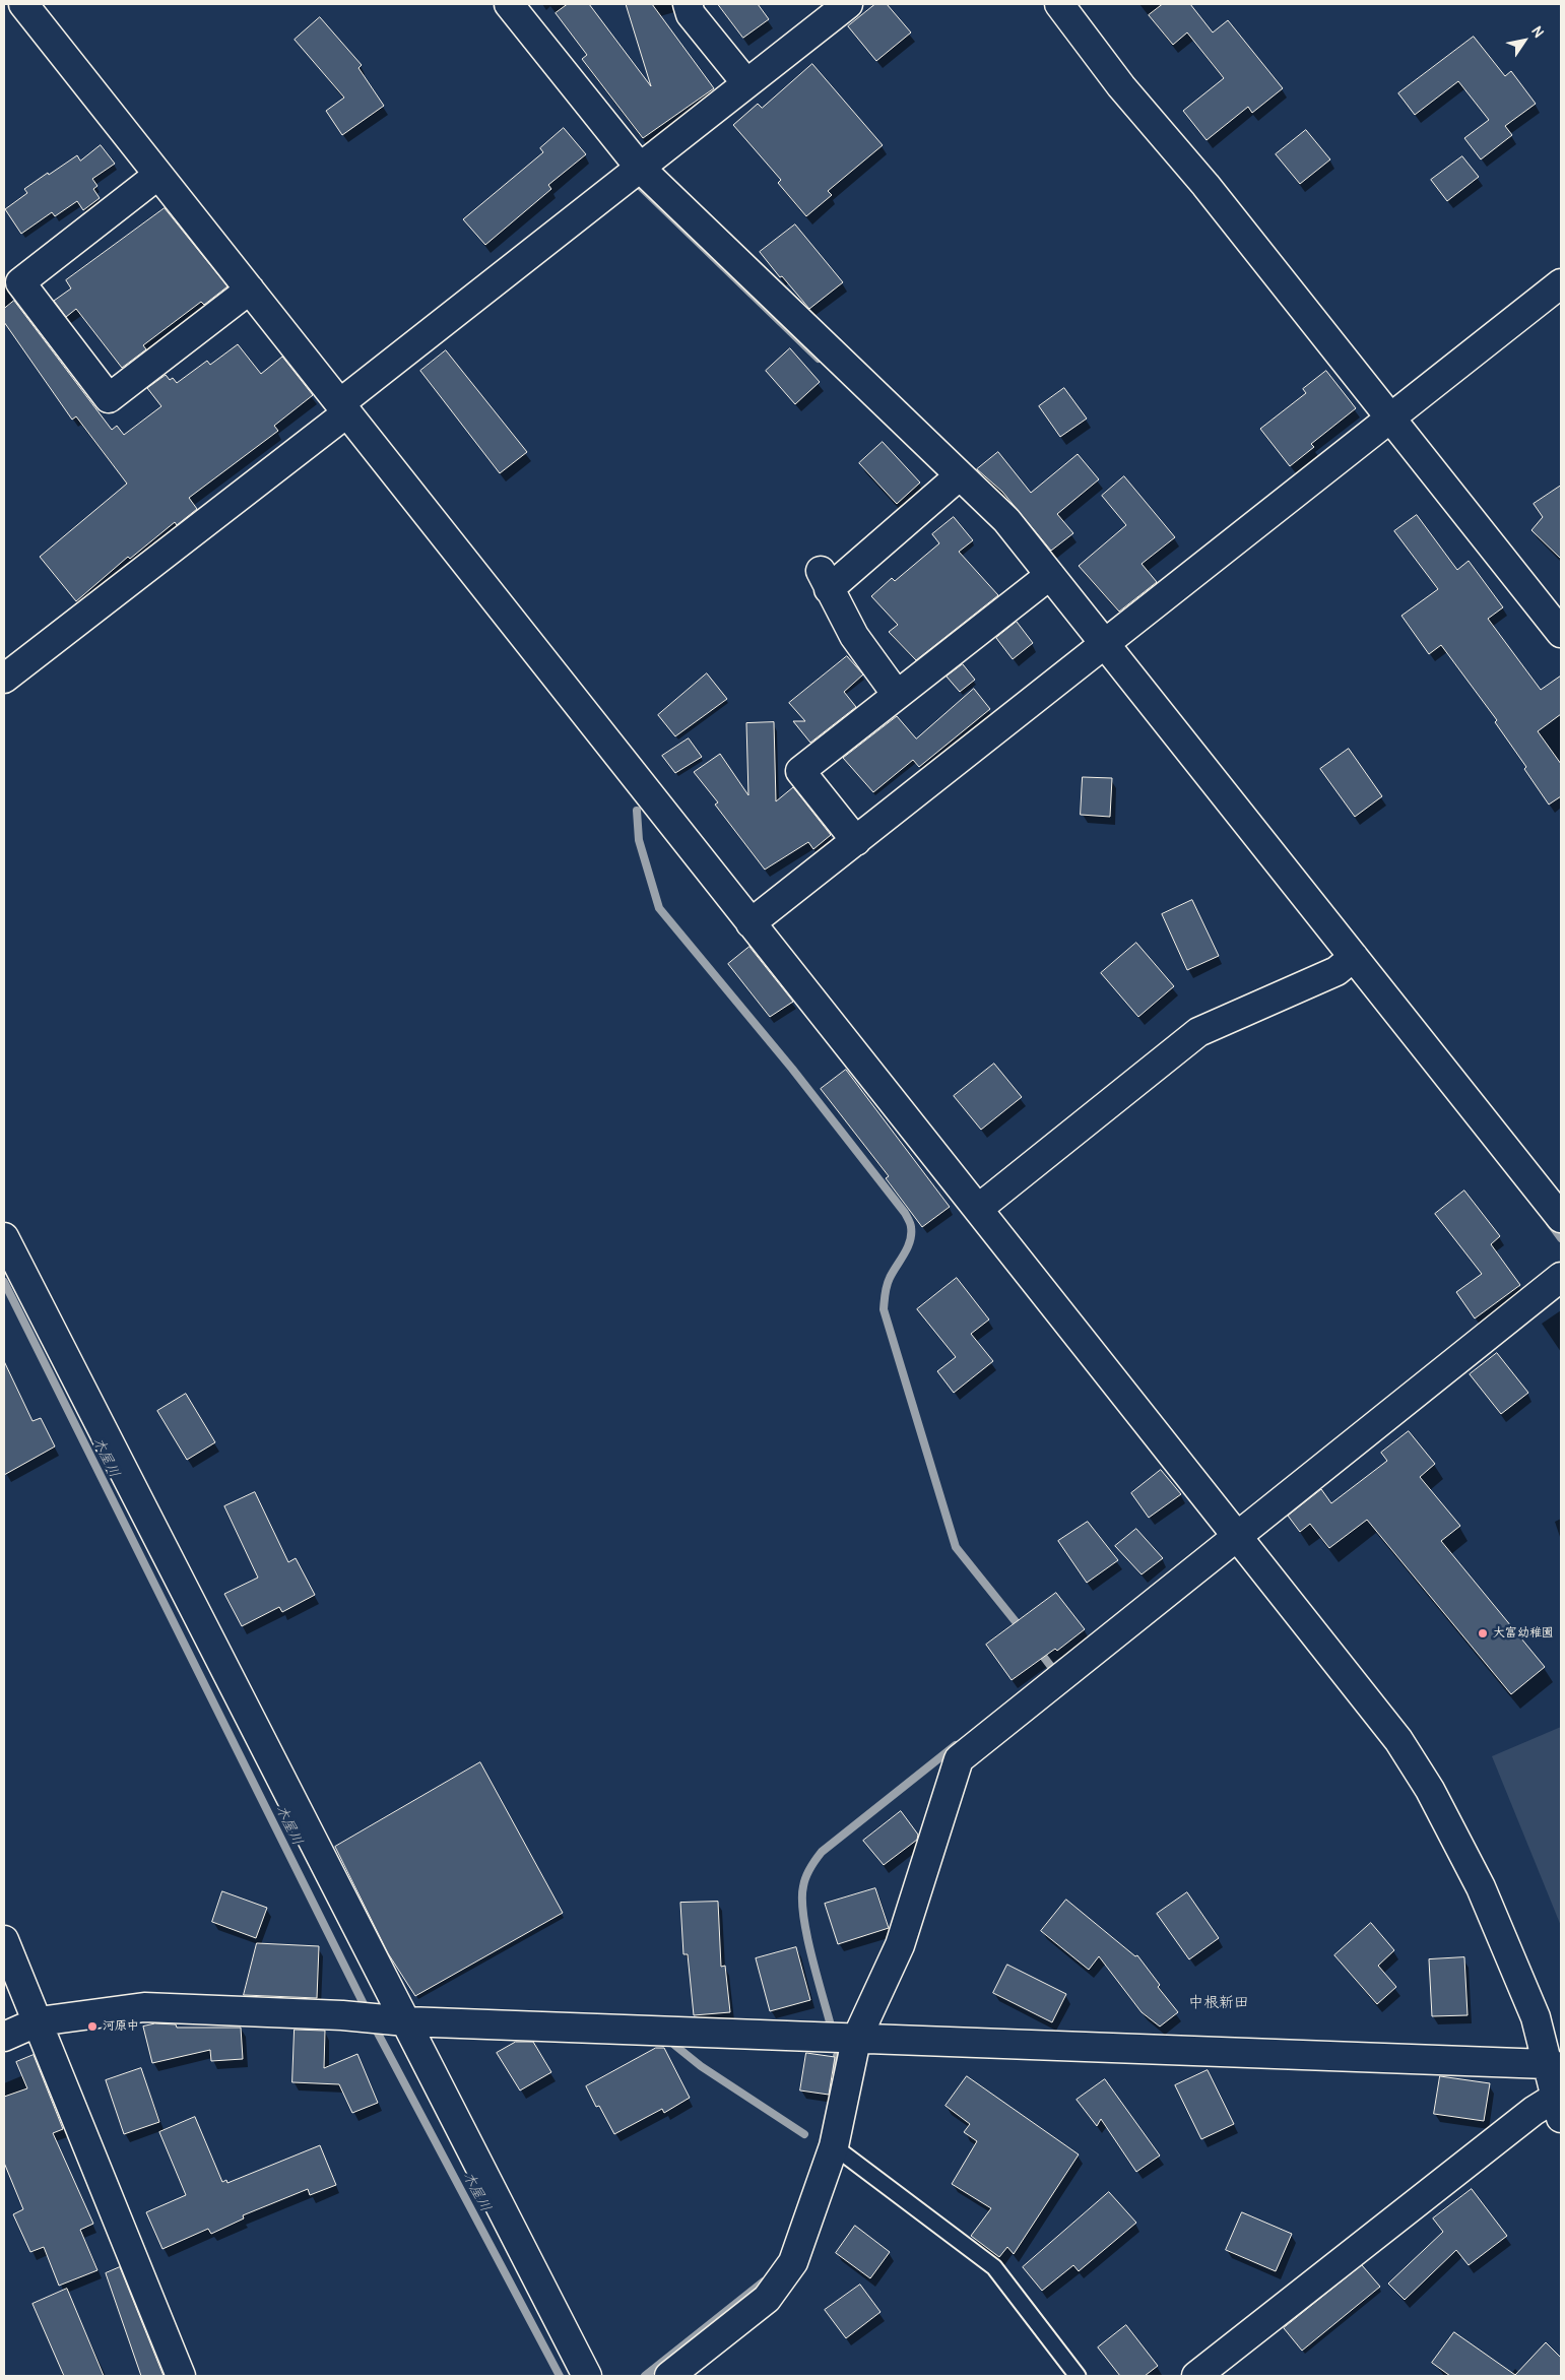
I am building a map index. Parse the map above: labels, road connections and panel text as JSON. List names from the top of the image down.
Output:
{
  "districts": ["中根新田"],
  "water": ["木屋川"],
  "places": ["大富幼稚園", "河原中"],
  "north": "top right"
}
